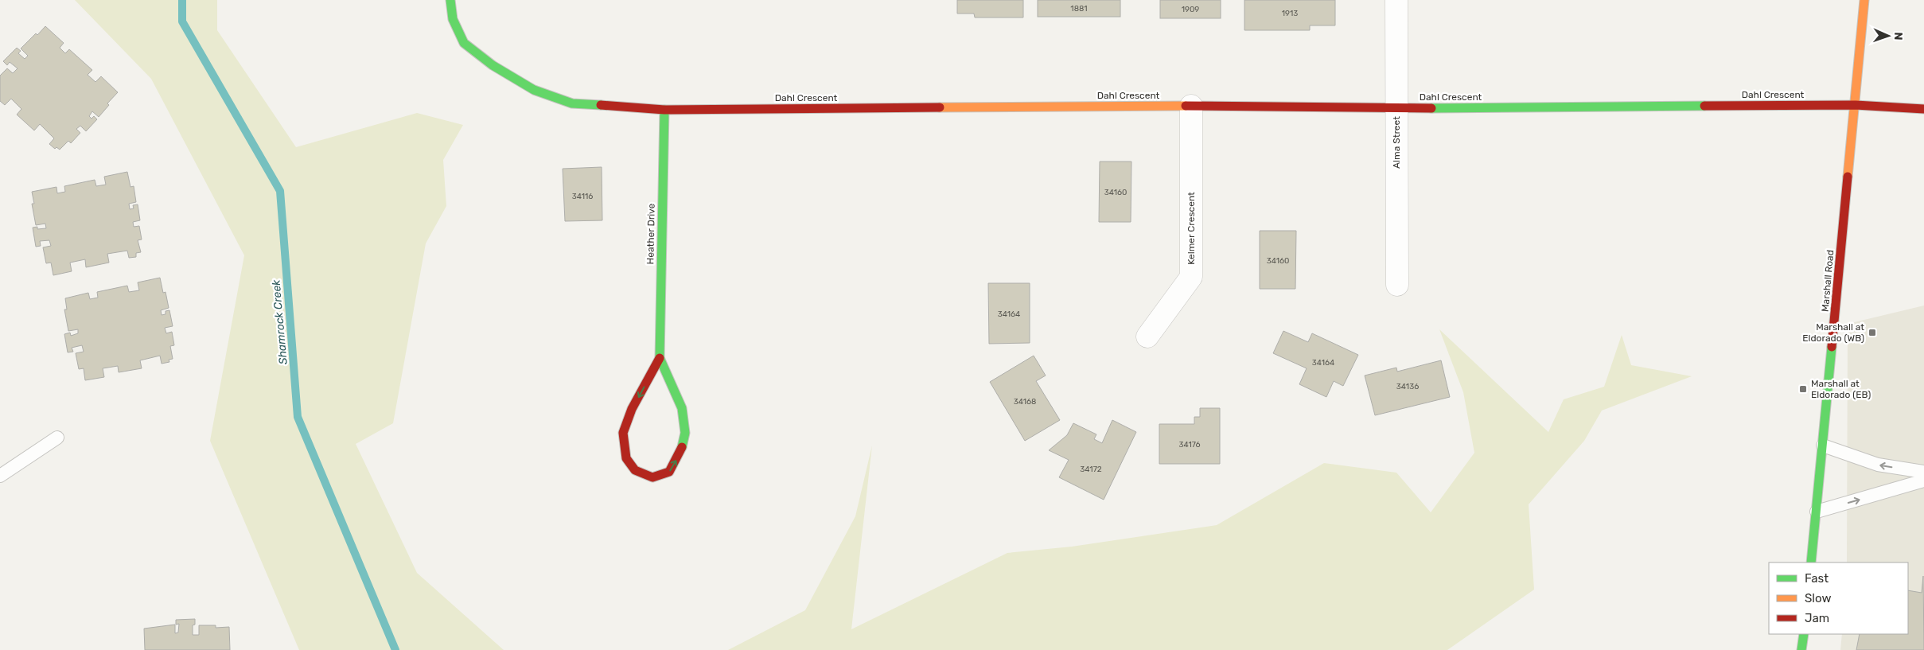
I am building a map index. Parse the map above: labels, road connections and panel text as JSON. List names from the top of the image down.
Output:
{
  "streets": {
    "street": [
      "Dahl Crescent",
      "Alma Street",
      "Kelmer Crescent",
      "Heather Drive",
      "Marshall Road"
    ]
  },
  "crossings": [
    ["Dahl Crescent", "Alma Street"],
    ["Dahl Crescent", "Kelmer Crescent"],
    ["Dahl Crescent", "Heather Drive"],
    ["Dahl Crescent", "Marshall Road"]
  ],
  "water": ["Shamrock Creek"],
  "places": {
    "transit": ["Marshall at Eldorado (WB)", "Marshall at Eldorado (EB)"]
  },
  "house_numbers": [
    "1881",
    "1909",
    "1913",
    "34160",
    "34116",
    "34160",
    "34164",
    "34164",
    "34136",
    "34168",
    "34176",
    "34172"
  ],
  "legend": ["Fast", "Slow", "Jam"],
  "north": "right"
}
